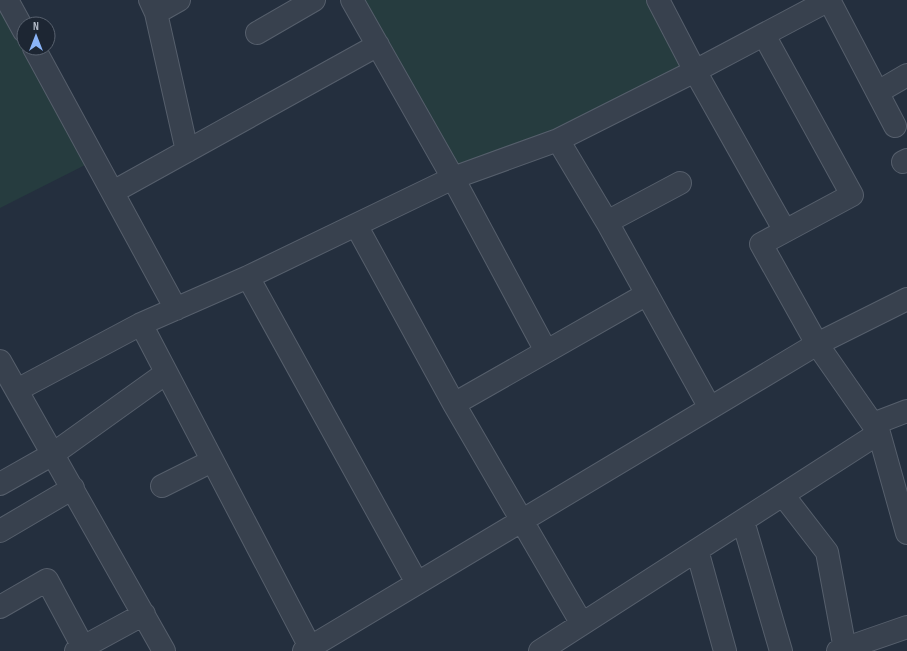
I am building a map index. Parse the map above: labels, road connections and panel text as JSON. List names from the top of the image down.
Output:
{
  "north": "top"
}
